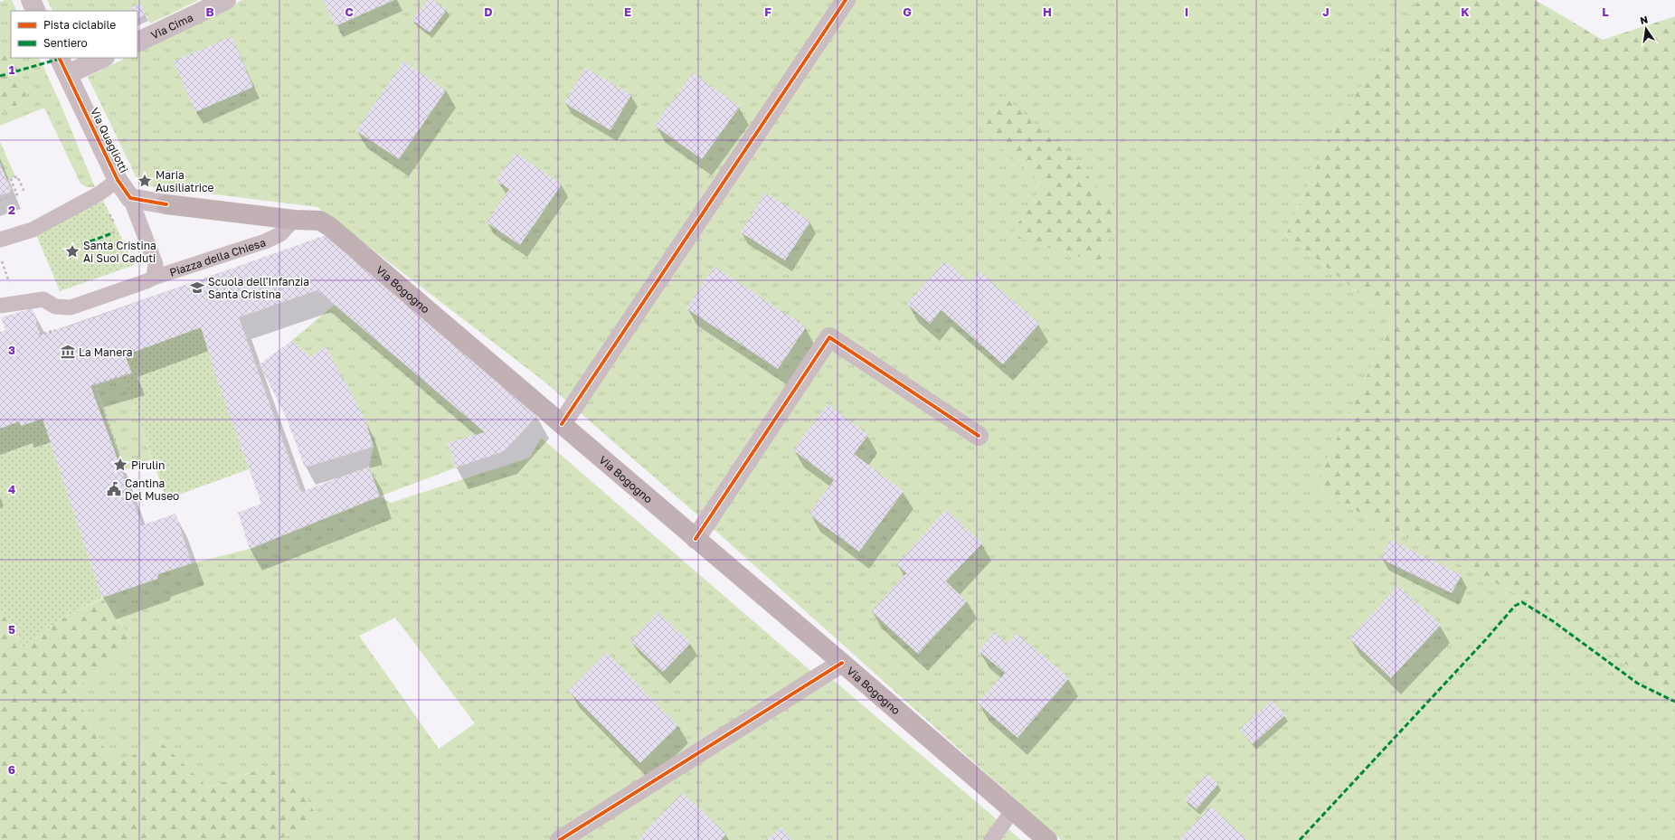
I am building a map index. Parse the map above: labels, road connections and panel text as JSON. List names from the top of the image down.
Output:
{
  "streets": {
    "main road": ["Via Bogogno"],
    "street": ["Via Cima", "Via Quagliotti"],
    "lane": ["Piazza della Chiesa"]
  },
  "crossings": [
    ["Via Quagliotti", "Piazza della Chiesa"],
    ["Piazza della Chiesa", "Via Bogogno"]
  ],
  "places": {
    "place": ["Maria Ausiliatrice", "Santa Cristina Ai Suoi Caduti", "Pirulin"],
    "school or university": ["Scuola dell'Infanzia Santa Cristina"],
    "museum": ["La Manera"],
    "public building": ["Cantina Del Museo"]
  },
  "legend": ["Pista ciclabile", "Sentiero"],
  "north": "top",
  "grid": {
    "columns": [
      "B",
      "C",
      "D",
      "E",
      "F",
      "G",
      "H",
      "I",
      "J",
      "K",
      "L"
    ],
    "rows": [
      "1",
      "2",
      "3",
      "4",
      "5",
      "6"
    ]
  }
}
